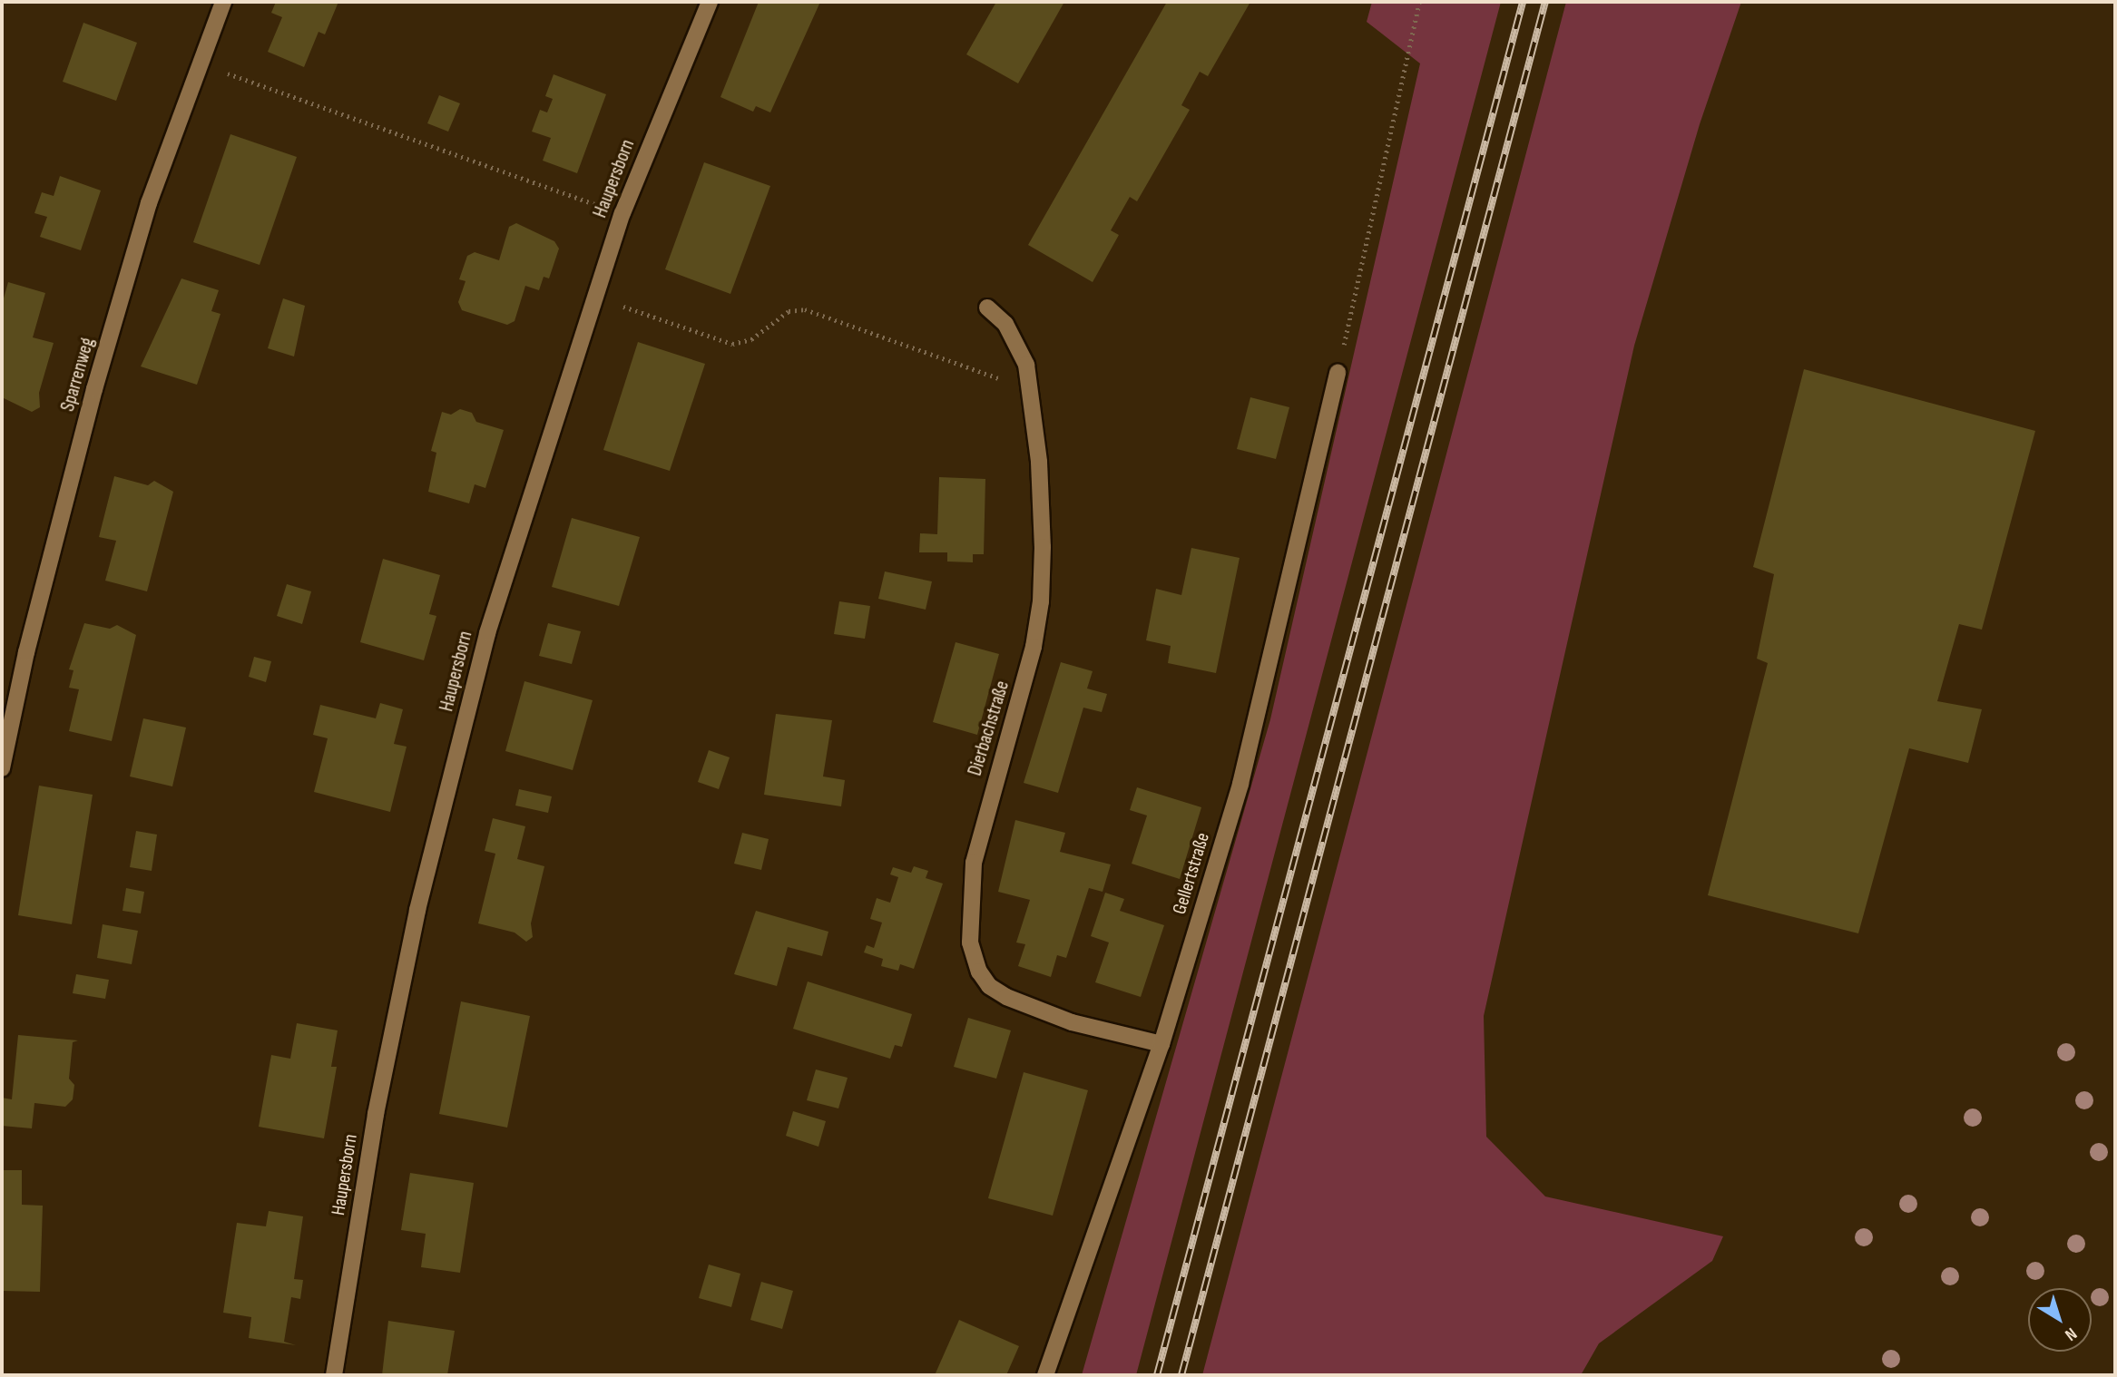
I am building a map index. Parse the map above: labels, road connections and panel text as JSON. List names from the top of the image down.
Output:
{
  "streets": {
    "street": [
      "Haupersborn",
      "Sparrenweg",
      "Dierbachstraße",
      "Gellertstraße"
    ]
  },
  "crossings": [
    ["Dierbachstraße", "Gellertstraße"]
  ],
  "north": "bottom right"
}
